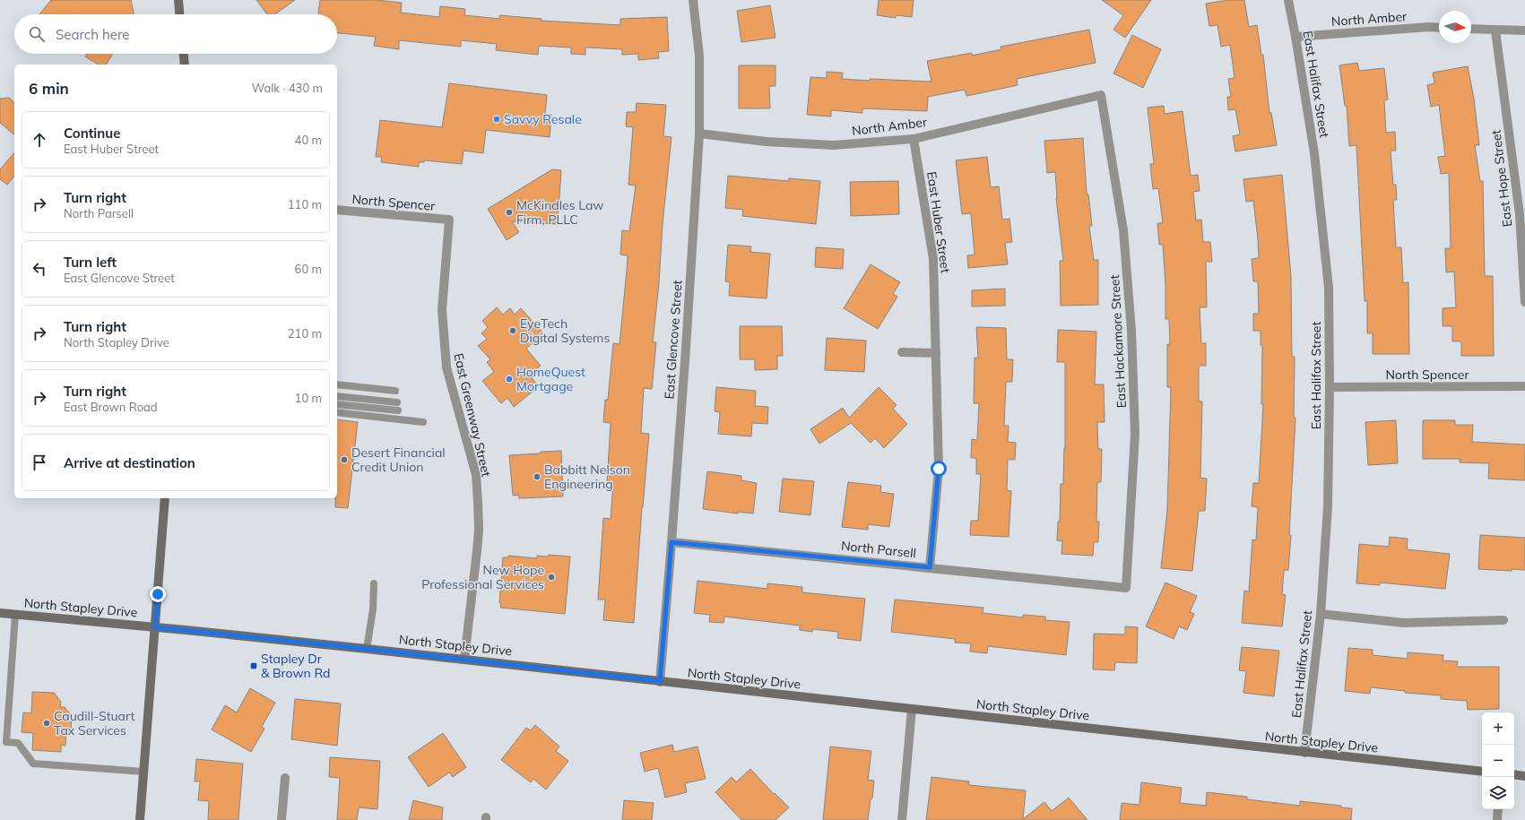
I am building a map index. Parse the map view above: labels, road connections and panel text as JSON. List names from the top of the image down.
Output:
{
  "streets": {
    "main road": ["North Stapley Drive"],
    "street": [
      "North Amber",
      "East Halifax Street",
      "East Hope Street",
      "North Spencer",
      "East Huber Street",
      "East Glencove Street",
      "East Hackamore Street",
      "East Greenway Street",
      "North Parsell"
    ]
  },
  "crossings": [
    ["North Amber", "East Halifax Street"],
    ["North Amber", "East Huber Street"],
    ["North Amber", "East Glencove Street"],
    ["North Amber", "East Hackamore Street"],
    ["East Halifax Street", "North Spencer"],
    ["East Halifax Street", "North Stapley Drive"],
    ["North Spencer", "East Greenway Street"],
    ["East Huber Street", "North Parsell"],
    ["East Glencove Street", "North Parsell"],
    ["East Glencove Street", "North Stapley Drive"],
    ["East Hackamore Street", "North Parsell"],
    ["East Greenway Street", "North Stapley Drive"]
  ],
  "places": {
    "other": [
      "Savvy Resale",
      "McKindles Law Firm, PLLC",
      "EyeTech Digital Systems",
      "HomeQuest Mortgage",
      "Desert Financial Credit Union",
      "Babbitt Nelson Engineering",
      "New Hope Professional Services",
      "Caudill-Stuart Tax Services"
    ],
    "transit": ["Stapley Dr & Brown Rd"]
  },
  "north": "right",
  "page": {
    "search": "Search here",
    "heading": ["6 min", "Walk · 430 m"],
    "list": [
      ["Continue", "East Huber Street", "40 m"],
      ["Turn right", "North Parsell", "110 m"],
      ["Turn left", "East Glencove Street", "60 m"],
      ["Turn right", "North Stapley Drive", "210 m"],
      ["Turn right", "East Brown Road", "10 m"],
      "Arrive at destination"
    ],
    "map_buttons": ["+", "−"]
  }
}
